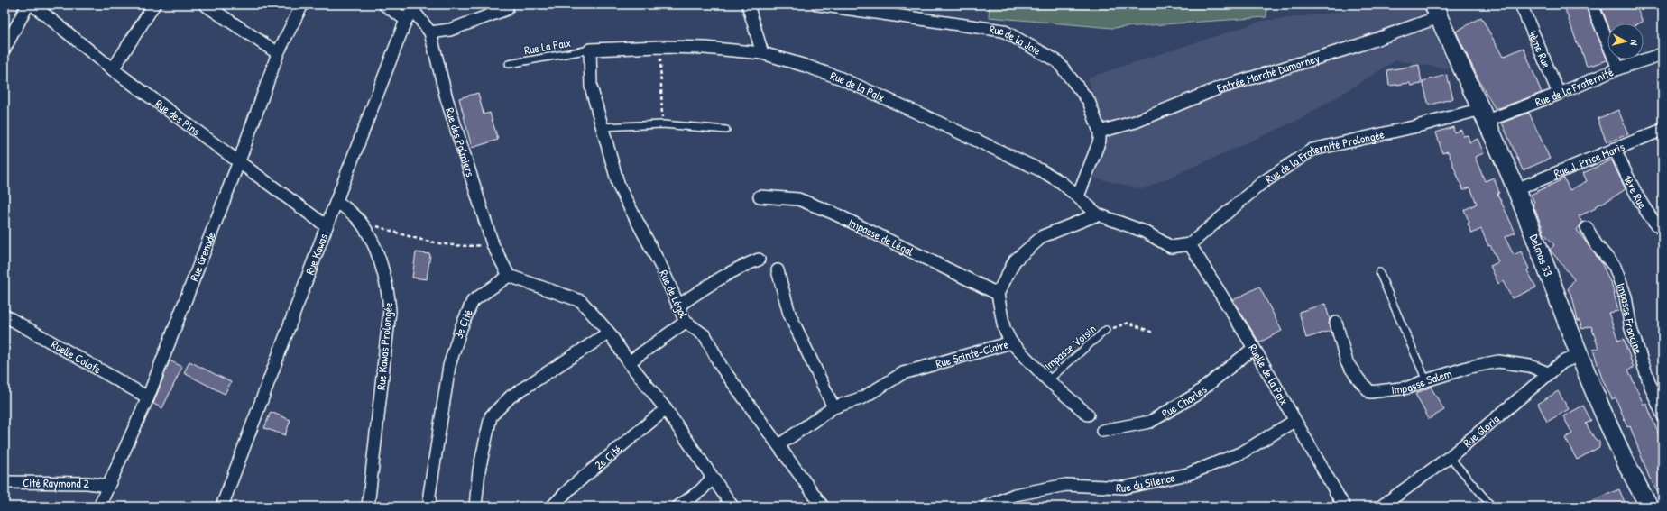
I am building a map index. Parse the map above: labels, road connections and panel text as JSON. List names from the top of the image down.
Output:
{
  "streets": {
    "main road": ["Delmas 33"],
    "street": [
      "Rue de la Joie",
      "4ème Rue",
      "Entrée Marché Dumorney",
      "Rue de la Paix",
      "Rue de la Fraternité",
      "Rue des Pins",
      "Rue des Palmiers",
      "Rue de la Fraternité Prolongée",
      "Rue J. Price Maris",
      "1ère Rue",
      "Impasse de Légal",
      "Rue Kawas",
      "Rue Grenade",
      "Rue de Légal",
      "Impasse Francine",
      "3e Cité",
      "Rue Kawas Prolongée",
      "Rue Sainte-Claire",
      "Ruelle Colofe",
      "Ruelle de la Paix",
      "Impasse Salem",
      "Rue Charles",
      "Rue Gloria",
      "2e Cité",
      "Rue du Silence",
      "Cité Raymond 2"
    ],
    "lane": ["Rue La Paix", "Impasse Voisin"]
  },
  "crossings": [
    ["Rue de la Joie", "Entrée Marché Dumorney"],
    ["Rue La Paix", "Rue de la Paix"],
    ["Rue La Paix", "Rue de Légal"],
    ["4ème Rue", "Rue de la Fraternité"],
    ["Entrée Marché Dumorney", "Delmas 33"],
    ["Rue de la Paix", "Rue de Légal"],
    ["Rue de la Fraternité", "Rue de la Fraternité Prolongée"],
    ["Rue de la Fraternité", "Delmas 33"],
    ["Rue des Pins", "Rue Kawas"],
    ["Rue des Pins", "Rue Grenade"],
    ["Rue des Palmiers", "Rue Kawas"],
    ["Rue des Palmiers", "3e Cité"],
    ["Rue de la Fraternité Prolongée", "Delmas 33"],
    ["Rue de la Fraternité Prolongée", "Ruelle de la Paix"],
    ["Rue J. Price Maris", "1ère Rue"],
    ["Rue J. Price Maris", "Delmas 33"],
    ["Impasse de Légal", "Rue Sainte-Claire"],
    ["Rue Kawas", "Rue Kawas Prolongée"],
    ["Delmas 33", "Rue Gloria"],
    ["Rue Grenade", "Ruelle Colofe"],
    ["Rue Grenade", "Cité Raymond 2"],
    ["Rue de Légal", "Rue Sainte-Claire"],
    ["Ruelle de la Paix", "Rue Charles"],
    ["Ruelle de la Paix", "Rue du Silence"],
    ["Impasse Salem", "Rue Gloria"]
  ],
  "north": "right"
}
